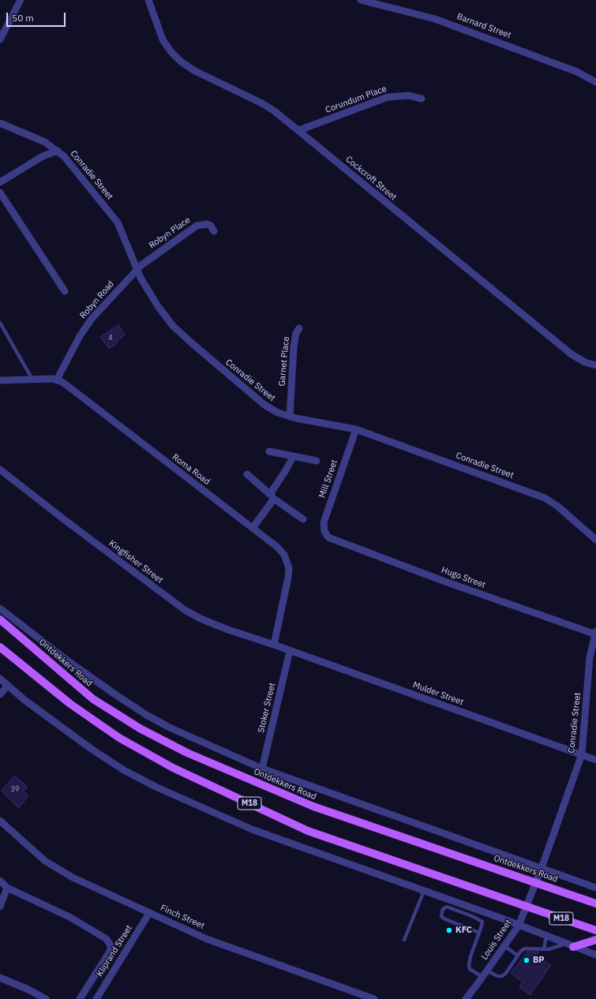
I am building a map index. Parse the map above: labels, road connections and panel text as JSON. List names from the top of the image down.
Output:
{
  "streets": {
    "main road": ["Ontdekkers Road", "M18"],
    "street": [
      "Barnard Street",
      "Corundum Place",
      "Conradie Street",
      "Cockcroft Street",
      "Robyn Place",
      "Robyn Road",
      "Garnet Place",
      "Roma Road",
      "Mill Street",
      "Kingfisher Street",
      "Hugo Street",
      "Mulder Street",
      "Stoker Street",
      "Finch Street",
      "Louis Street",
      "Kliprand Street"
    ]
  },
  "crossings": [
    ["Corundum Place", "Cockcroft Street"],
    ["Conradie Street", "Robyn Place"],
    ["Conradie Street", "Robyn Road"],
    ["Conradie Street", "Garnet Place"],
    ["Conradie Street", "Mill Street"],
    ["Conradie Street", "Hugo Street"],
    ["Conradie Street", "Ontdekkers Road"],
    ["Conradie Street", "Mulder Street"],
    ["Conradie Street", "Louis Street"],
    ["Robyn Place", "Robyn Road"],
    ["Robyn Road", "Roma Road"],
    ["Roma Road", "Kingfisher Street"],
    ["Roma Road", "Mulder Street"],
    ["Mill Street", "Hugo Street"],
    ["Kingfisher Street", "Mulder Street"],
    ["Ontdekkers Road", "Stoker Street"],
    ["Ontdekkers Road", "Louis Street"],
    ["Mulder Street", "Stoker Street"],
    ["M18", "Louis Street"],
    ["Finch Street", "Kliprand Street"]
  ],
  "places": ["KFC", "BP"],
  "house_numbers": ["4", "39"],
  "scale_bar": "50 m"
}
